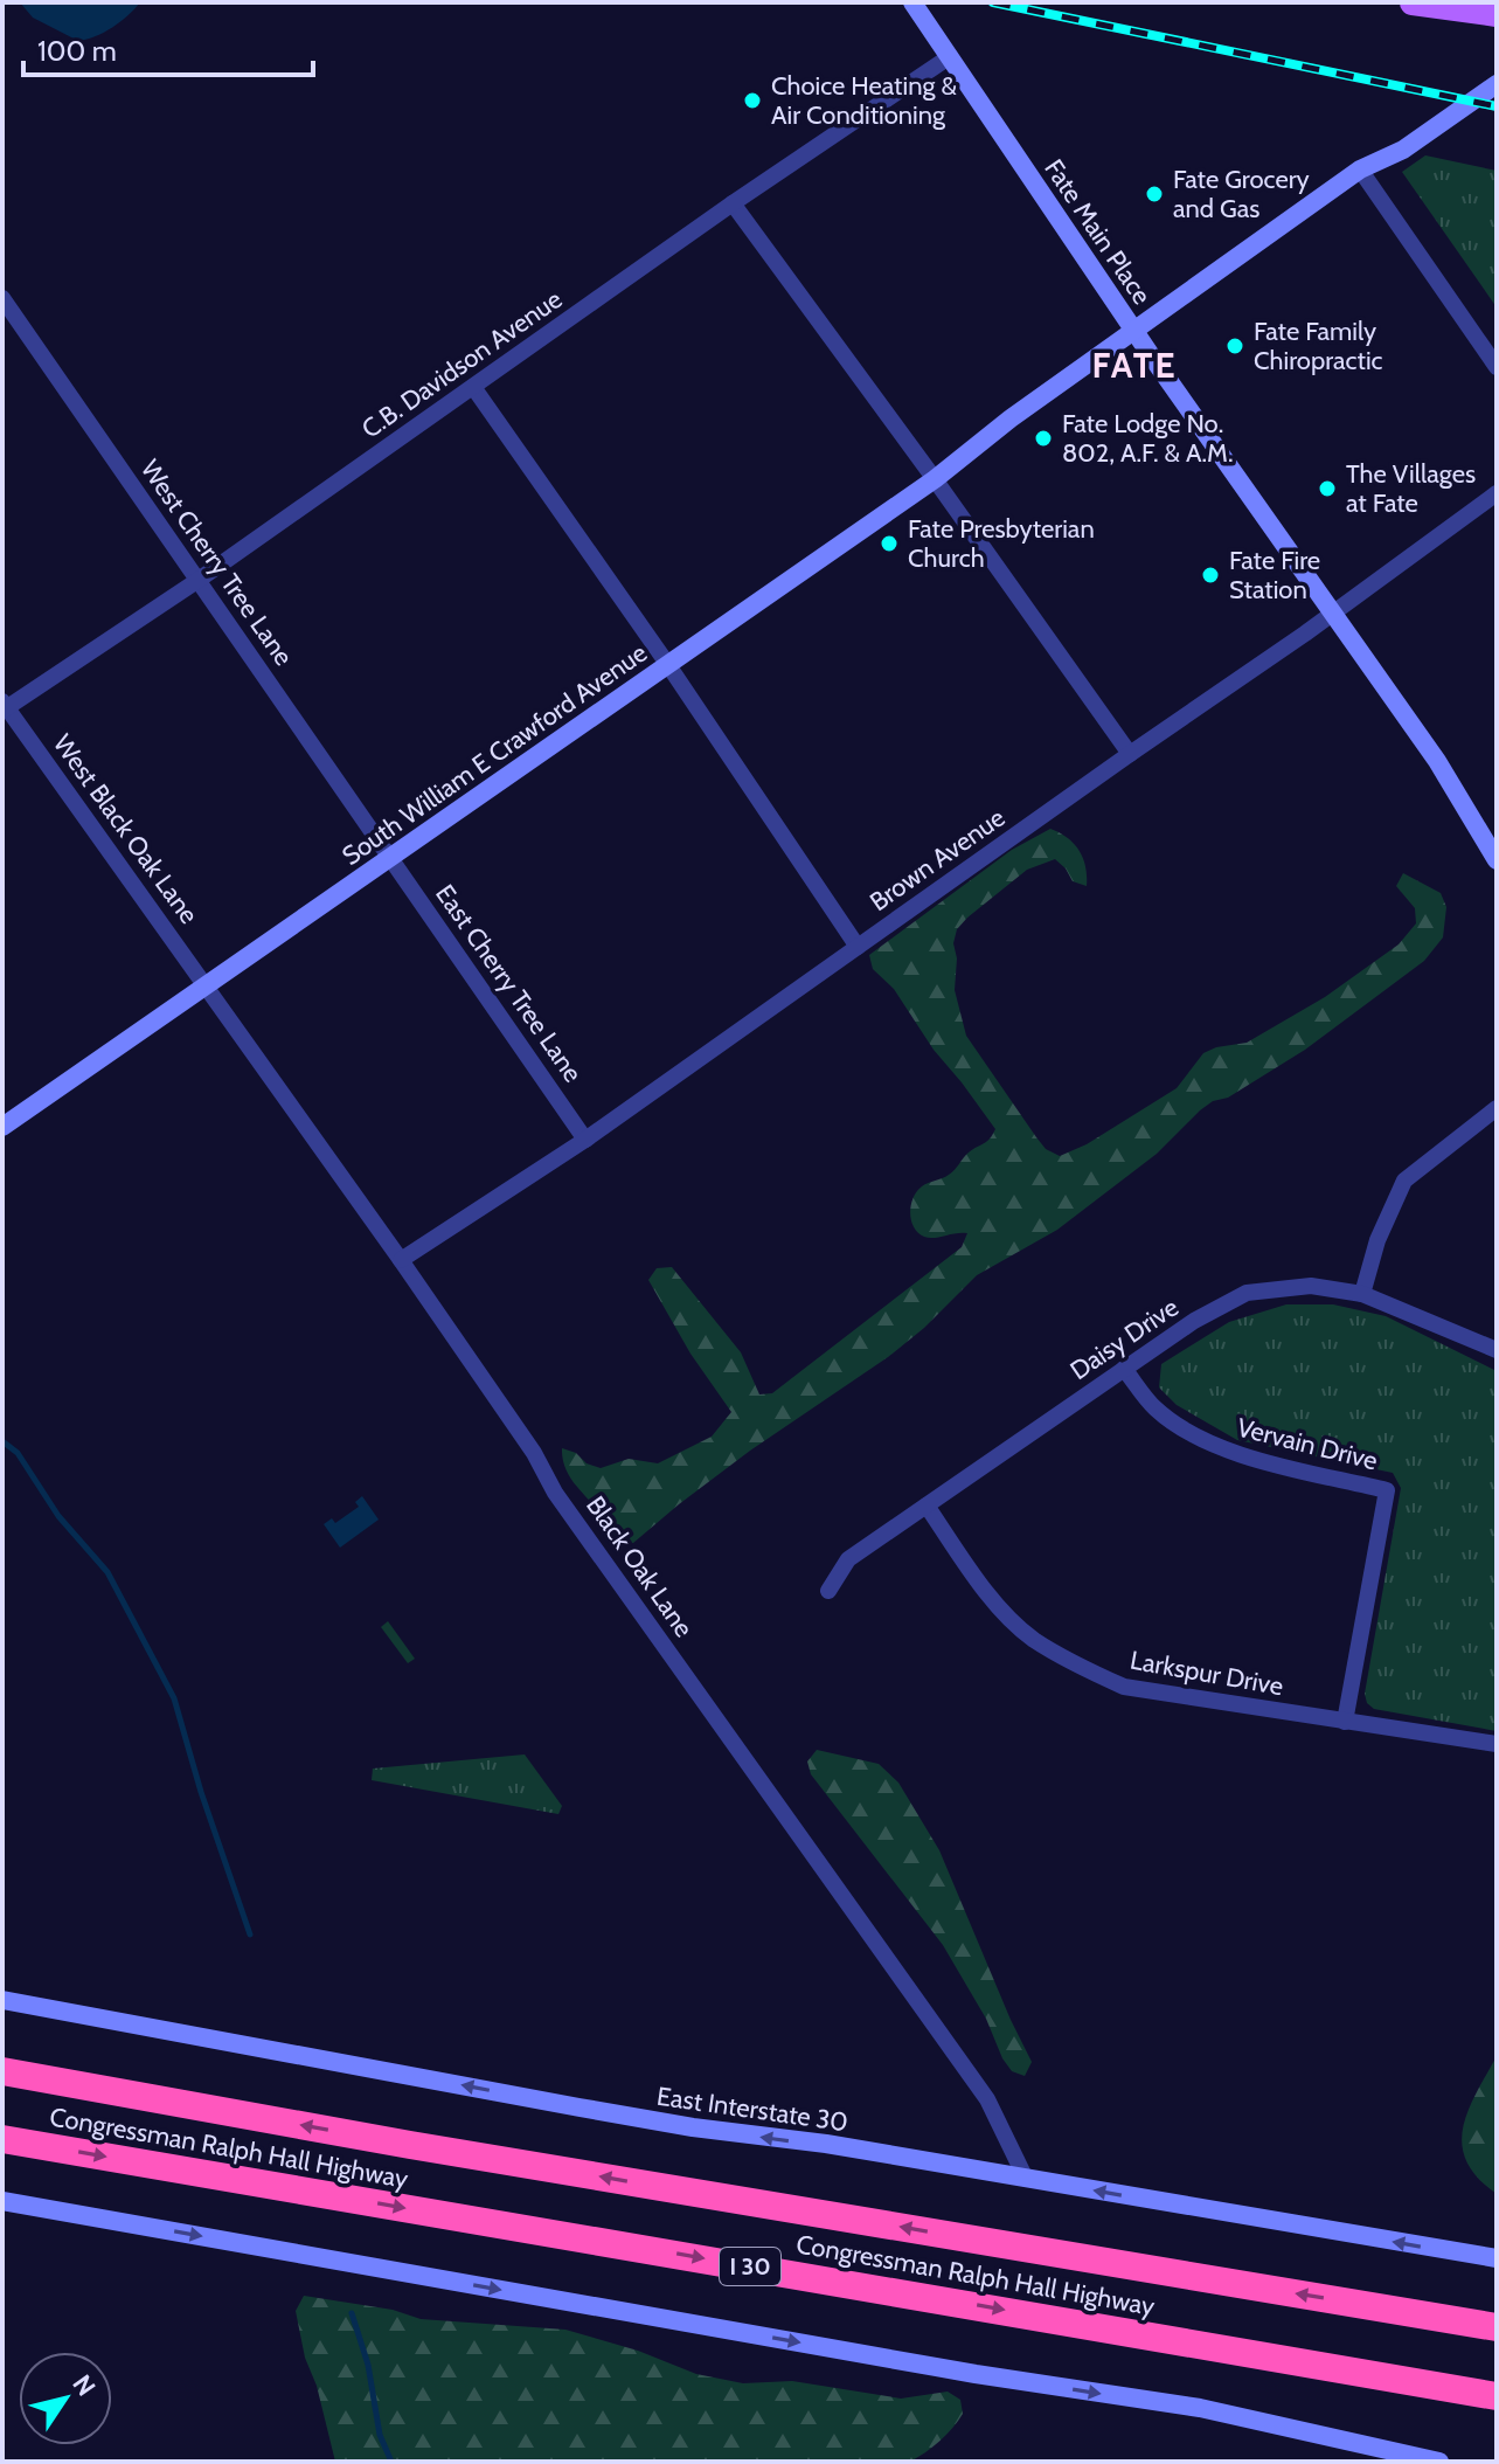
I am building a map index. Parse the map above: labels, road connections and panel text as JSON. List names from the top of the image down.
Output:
{
  "streets": {
    "highway": ["Congressman Ralph Hall Highway", "I 30"],
    "main road": ["Fate Main Place", "South William E Crawford Avenue", "East Interstate 30"],
    "street": [
      "C.B. Davidson Avenue",
      "West Cherry Tree Lane",
      "West Black Oak Lane",
      "Brown Avenue",
      "East Cherry Tree Lane",
      "Daisy Drive",
      "Vervain Drive",
      "Black Oak Lane",
      "Larkspur Drive"
    ]
  },
  "crossings": [
    ["Fate Main Place", "C.B. Davidson Avenue"],
    ["Fate Main Place", "South William E Crawford Avenue"],
    ["Fate Main Place", "Brown Avenue"],
    ["C.B. Davidson Avenue", "West Cherry Tree Lane"],
    ["C.B. Davidson Avenue", "West Black Oak Lane"],
    ["West Cherry Tree Lane", "South William E Crawford Avenue"],
    ["West Cherry Tree Lane", "East Cherry Tree Lane"],
    ["South William E Crawford Avenue", "West Black Oak Lane"],
    ["South William E Crawford Avenue", "East Cherry Tree Lane"],
    ["South William E Crawford Avenue", "Black Oak Lane"],
    ["West Black Oak Lane", "Black Oak Lane"],
    ["Brown Avenue", "East Cherry Tree Lane"],
    ["Brown Avenue", "Black Oak Lane"],
    ["Daisy Drive", "Vervain Drive"],
    ["Daisy Drive", "Larkspur Drive"],
    ["Vervain Drive", "Larkspur Drive"],
    ["Black Oak Lane", "East Interstate 30"]
  ],
  "one_way": ["East Interstate 30"],
  "districts": ["FATE"],
  "places": [
    "Choice Heating & Air Conditioning",
    "Fate Grocery and Gas",
    "Fate Family Chiropractic",
    "Fate Lodge No. 802, A.F. & A.M.",
    "The Villages at Fate",
    "Fate Presbyterian Church",
    "Fate Fire Station"
  ],
  "scale_bar": "100 m",
  "north": "top right"
}
